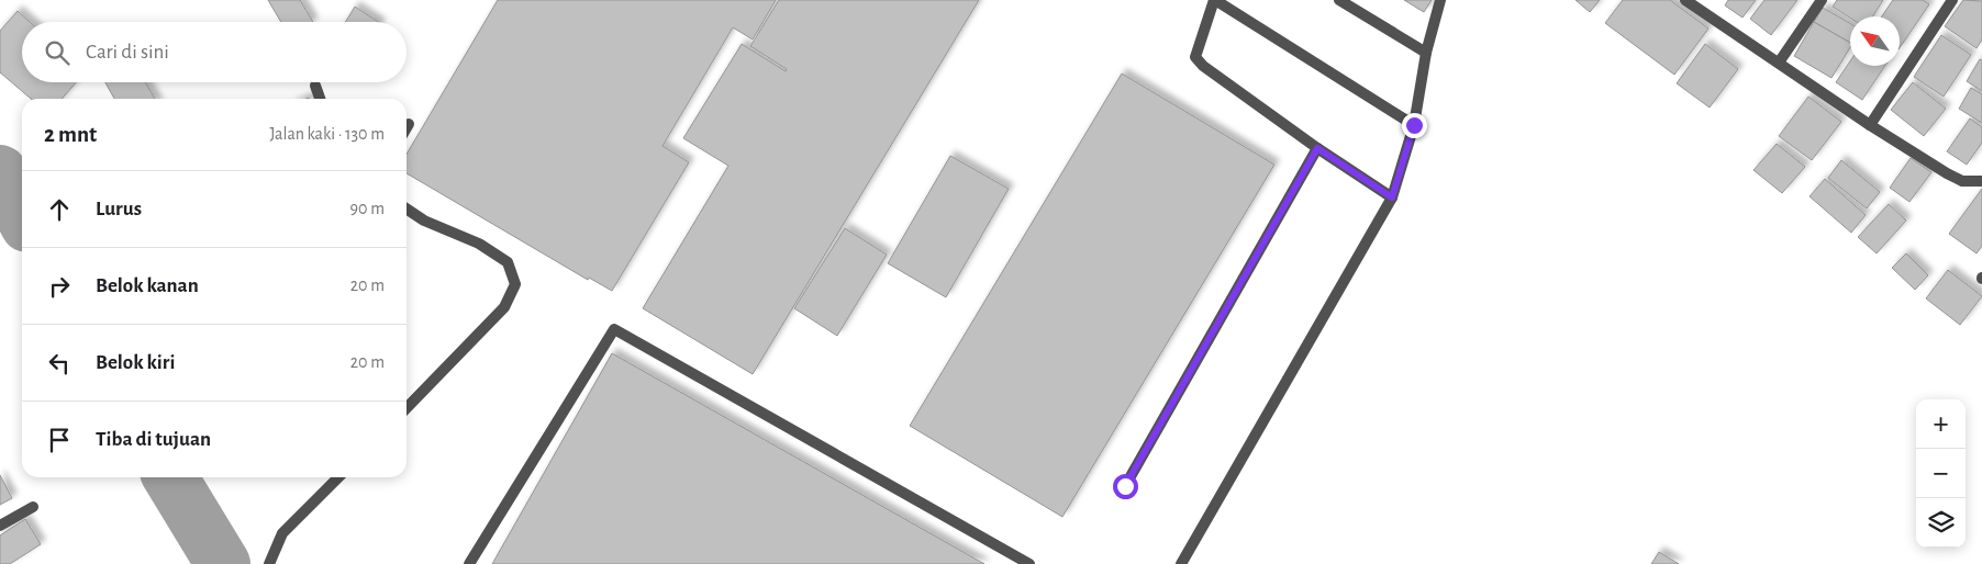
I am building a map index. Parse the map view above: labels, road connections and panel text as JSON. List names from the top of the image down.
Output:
{
  "north": "top left",
  "page": {
    "search": "Cari di sini",
    "heading": ["2 mnt", "Jalan kaki · 130 m"],
    "list": [
      ["Lurus", "90 m"],
      ["Belok kanan", "20 m"],
      ["Belok kiri", "20 m"],
      "Tiba di tujuan"
    ],
    "map_buttons": ["+", "−"]
  }
}
